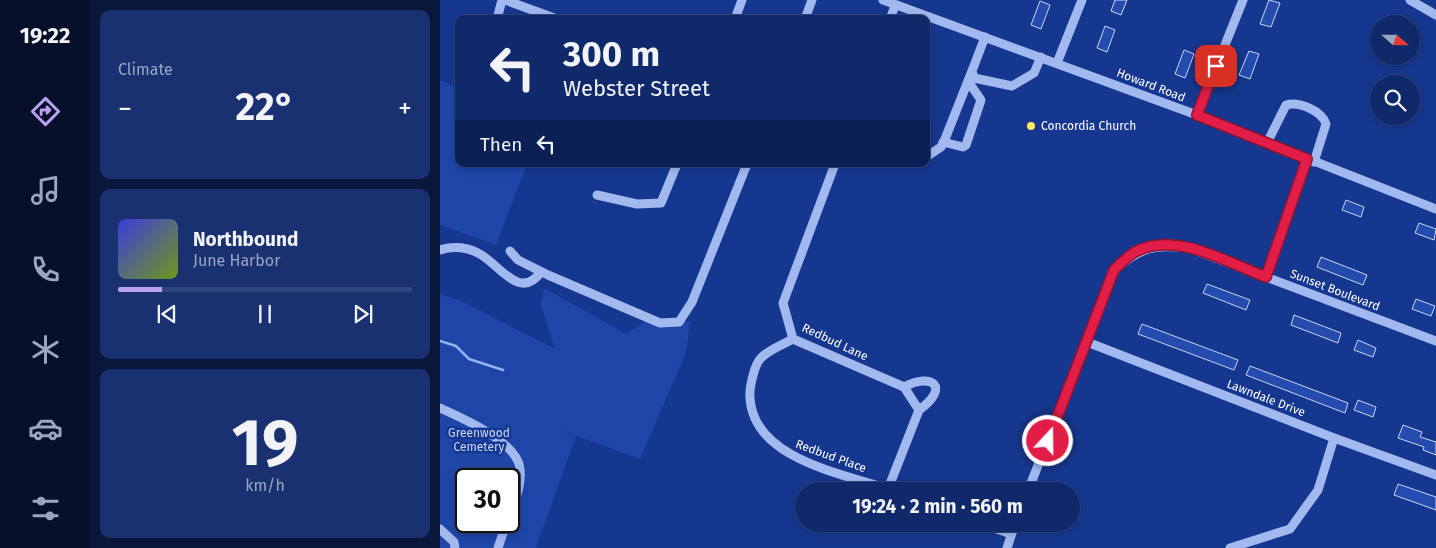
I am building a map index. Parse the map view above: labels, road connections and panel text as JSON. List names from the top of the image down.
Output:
{
  "streets": {
    "street": [
      "Howard Road",
      "Sunset Boulevard",
      "Redbud Lane",
      "Lawndale Drive",
      "Redbud Place"
    ]
  },
  "crossings": [
    ["Sunset Boulevard", "Lawndale Drive"],
    ["Redbud Lane", "Redbud Place"]
  ],
  "parks": ["Greenwood Cemetery"],
  "places": ["Concordia Church"],
  "north": "right",
  "page": {
    "tabs": "19:22",
    "tile": [
      "Climate",
      ["19", "km/h"]
    ],
    "turn": ["300 m", "Webster Street"],
    "heat": ["−", "22°", "+"],
    "then": "Then",
    "song": ["Northbound", "June Harbor"],
    "limit": "30",
    "trip": "19:24 · 2 min · 560 m"
  }
}
